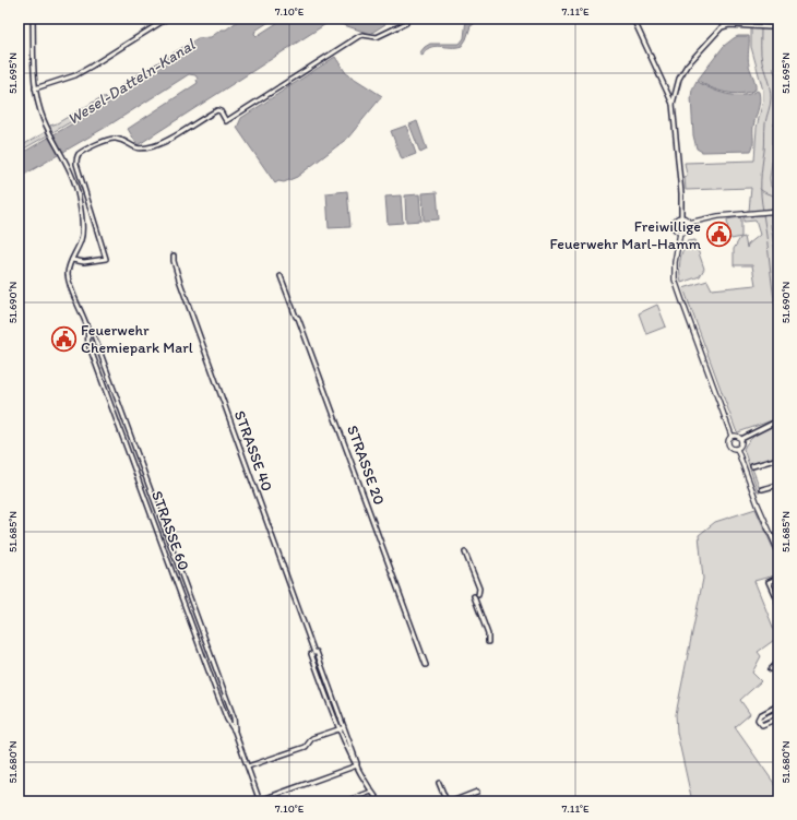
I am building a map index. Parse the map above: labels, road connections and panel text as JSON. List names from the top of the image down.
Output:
{
  "streets": {
    "street": ["STRASSE 40", "STRASSE 20", "STRASSE 60"]
  },
  "water": ["Wesel-Datteln-Kanal"],
  "places": {
    "public building": ["Freiwillige Feuerwehr Marl-Hamm", "Feuerwehr Chemiepark Marl"]
  },
  "coordinates": [
    "7.10°E",
    "7.11°E",
    "51.695°N",
    "51.690°N",
    "51.685°N",
    "51.680°N"
  ]
}
